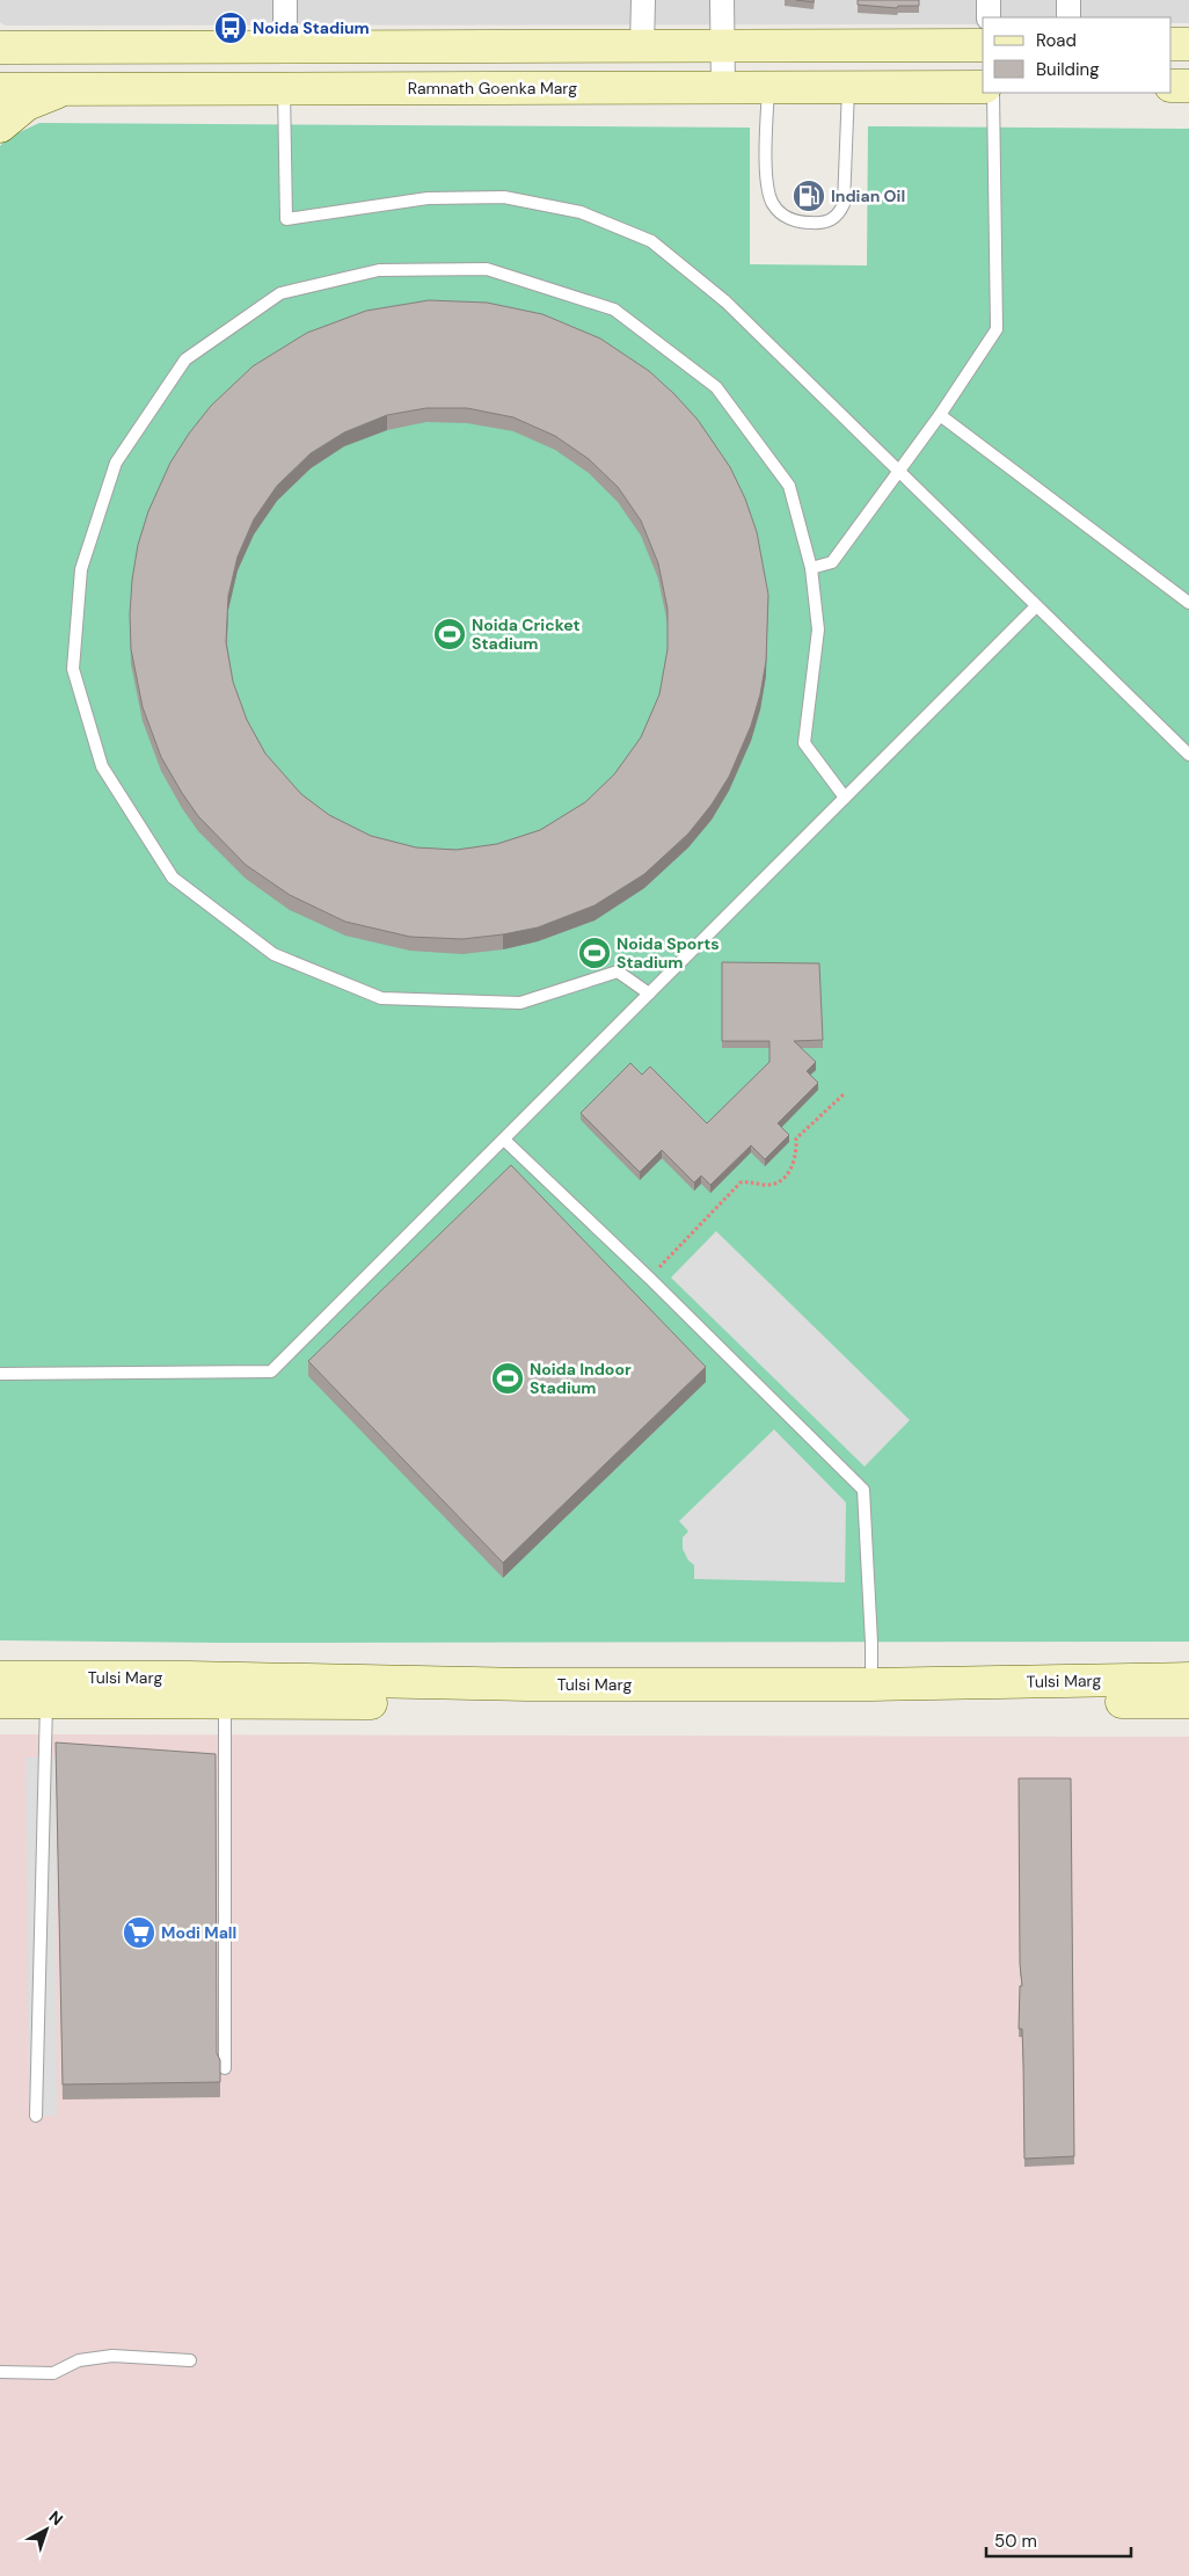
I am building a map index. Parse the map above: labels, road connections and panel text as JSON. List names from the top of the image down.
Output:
{
  "streets": {
    "street": ["Ramnath Goenka Marg", "Tulsi Marg"]
  },
  "places": {
    "bus stop": ["Noida Stadium"],
    "fuel station": ["Indian Oil"],
    "sports": ["Noida Cricket Stadium", "Noida Sports Stadium", "Noida Indoor Stadium"],
    "supermarket": ["Modi Mall"]
  },
  "legend": ["Road", "Building"],
  "scale_bar": "50 m",
  "north": "top right"
}
